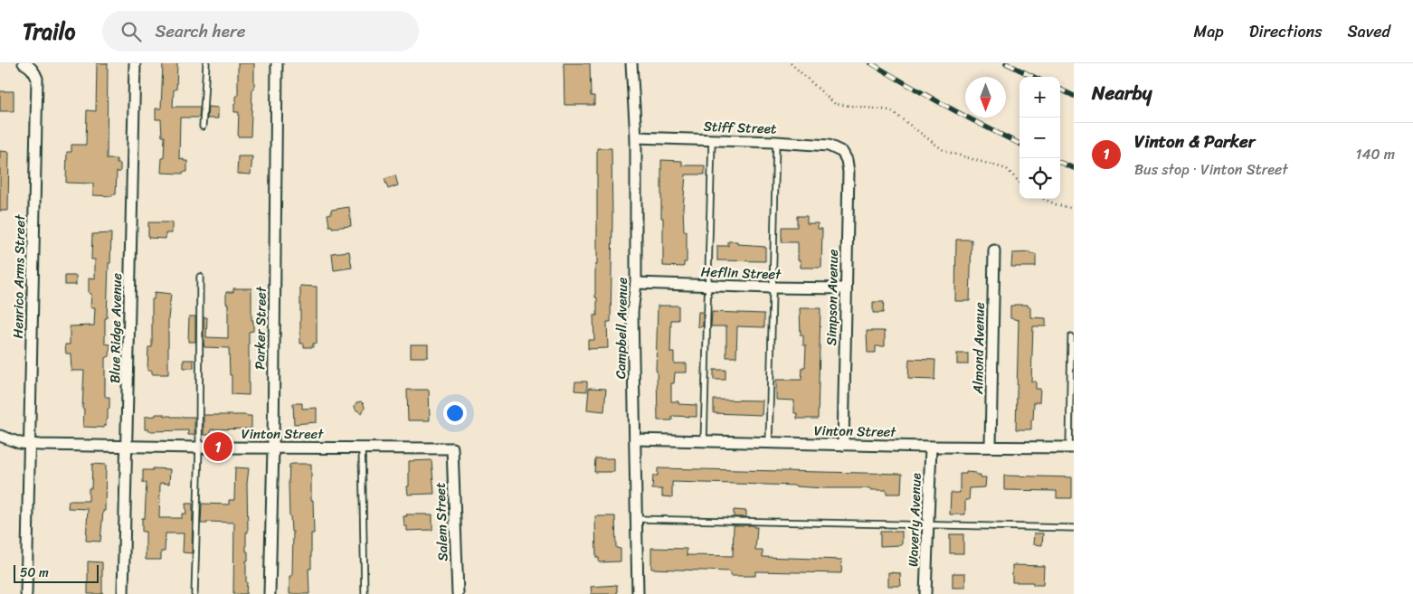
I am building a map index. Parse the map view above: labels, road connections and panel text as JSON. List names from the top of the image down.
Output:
{
  "streets": {
    "street": [
      "Stiff Street",
      "Heflin Street",
      "Henrico Arms Street",
      "Simpson Avenue",
      "Blue Ridge Avenue",
      "Parker Street",
      "Campbell Avenue",
      "Almond Avenue",
      "Vinton Street",
      "Waverly Avenue",
      "Salem Street"
    ]
  },
  "crossings": [
    ["Stiff Street", "Simpson Avenue"],
    ["Stiff Street", "Campbell Avenue"],
    ["Heflin Street", "Simpson Avenue"],
    ["Heflin Street", "Campbell Avenue"],
    ["Henrico Arms Street", "Vinton Street"],
    ["Simpson Avenue", "Vinton Street"],
    ["Blue Ridge Avenue", "Vinton Street"],
    ["Parker Street", "Vinton Street"],
    ["Campbell Avenue", "Vinton Street"],
    ["Almond Avenue", "Vinton Street"],
    ["Vinton Street", "Waverly Avenue"],
    ["Vinton Street", "Salem Street"]
  ],
  "scale_bar": "50 m",
  "north": "bottom",
  "page": {
    "header": "Trailo",
    "search": "Search here",
    "nav": ["Map", "Directions", "Saved"],
    "heading": "Nearby",
    "map_buttons": ["+", "−"],
    "list": [
      {
        "mark": "1",
        "name": "Vinton & Parker",
        "note": "Bus stop · Vinton Street",
        "value": "140 m"
      }
    ],
    "pins": "1",
    "scale": "50 m"
  }
}
